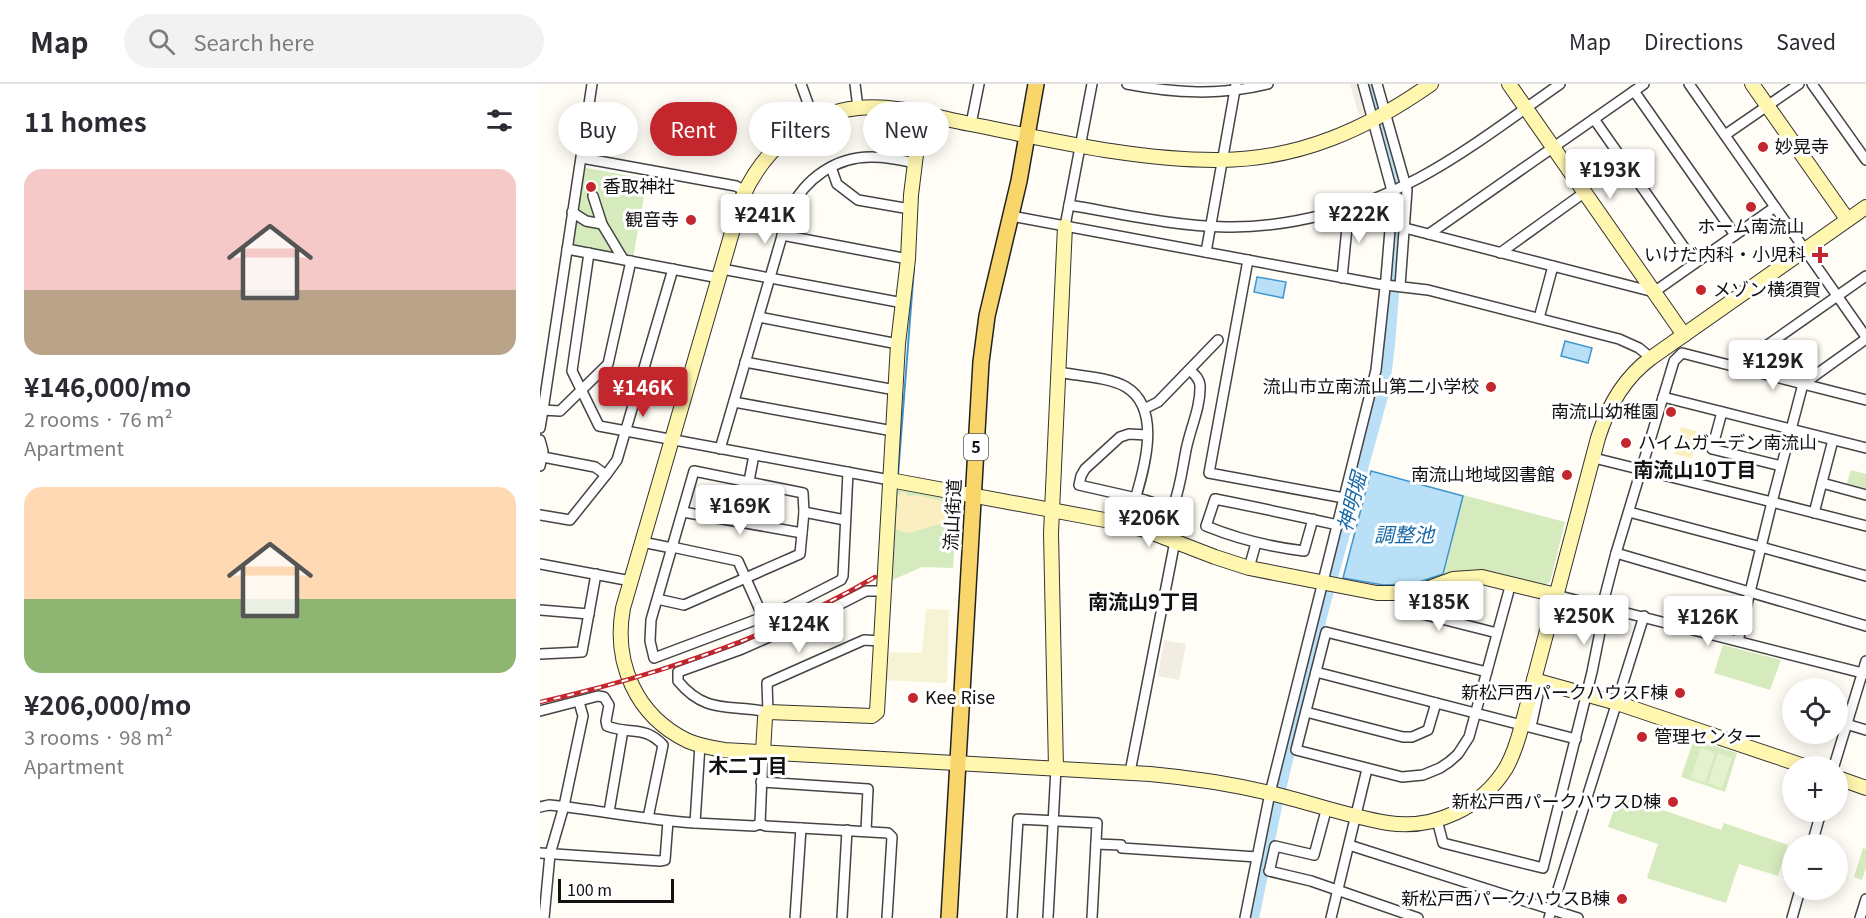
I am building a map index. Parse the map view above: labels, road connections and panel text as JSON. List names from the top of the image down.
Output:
{
  "streets": {
    "main road": ["5", "流山街道"]
  },
  "districts": ["南流山10丁目", "南流山9丁目", "木二丁目"],
  "water": ["神明堀", "調整池"],
  "places": {
    "other": [
      "妙晃寺",
      "香取神社",
      "ホーム南流山",
      "観音寺",
      "メゾン横須賀",
      "流山市立南流山第二小学校",
      "南流山幼稚園",
      "ハイムガーデン南流山",
      "南流山地域図書館",
      "新松戸西パークハウスF棟",
      "Kee Rise",
      "管理センター",
      "新松戸西パークハウスD棟",
      "新松戸西パークハウスB棟"
    ],
    "health": ["いけだ内科・小児科"]
  },
  "scale_bar": "100 m",
  "page": {
    "header": "Map",
    "search": "Search here",
    "nav": ["Map", "Directions", "Saved"],
    "heading": "11 homes",
    "chip": [
      "Buy",
      "Rent",
      "Filters",
      "New"
    ],
    "price": [
      "¥193K",
      "¥222K",
      "¥241K",
      "¥129K",
      "¥146K",
      "¥169K",
      "¥206K",
      "¥185K",
      "¥250K",
      "¥126K",
      "¥124K"
    ],
    "list": [
      {
        "name": "¥146,000/mo",
        "note": "2 rooms · 76 m² · Apartment"
      },
      {
        "name": "¥206,000/mo",
        "note": "3 rooms · 98 m² · Apartment"
      }
    ],
    "map_buttons": ["+", "−"],
    "scale": "100 m"
  }
}
